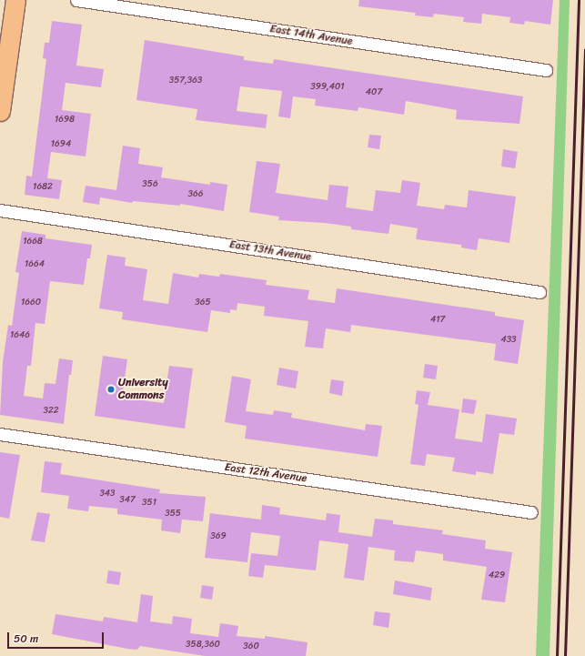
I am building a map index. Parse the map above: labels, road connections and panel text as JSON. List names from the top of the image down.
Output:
{
  "streets": {
    "street": ["East 14th Avenue", "East 13th Avenue", "East 12th Avenue"]
  },
  "places": ["University Commons"],
  "house_numbers": [
    "357,363",
    "399,401",
    "407",
    "1698",
    "1694",
    "356",
    "1682",
    "366",
    "1668",
    "1664",
    "1660",
    "365",
    "417",
    "1646",
    "433",
    "322",
    "343",
    "347",
    "351",
    "355",
    "369",
    "429",
    "358,360",
    "360"
  ],
  "scale_bar": "50 m"
}
